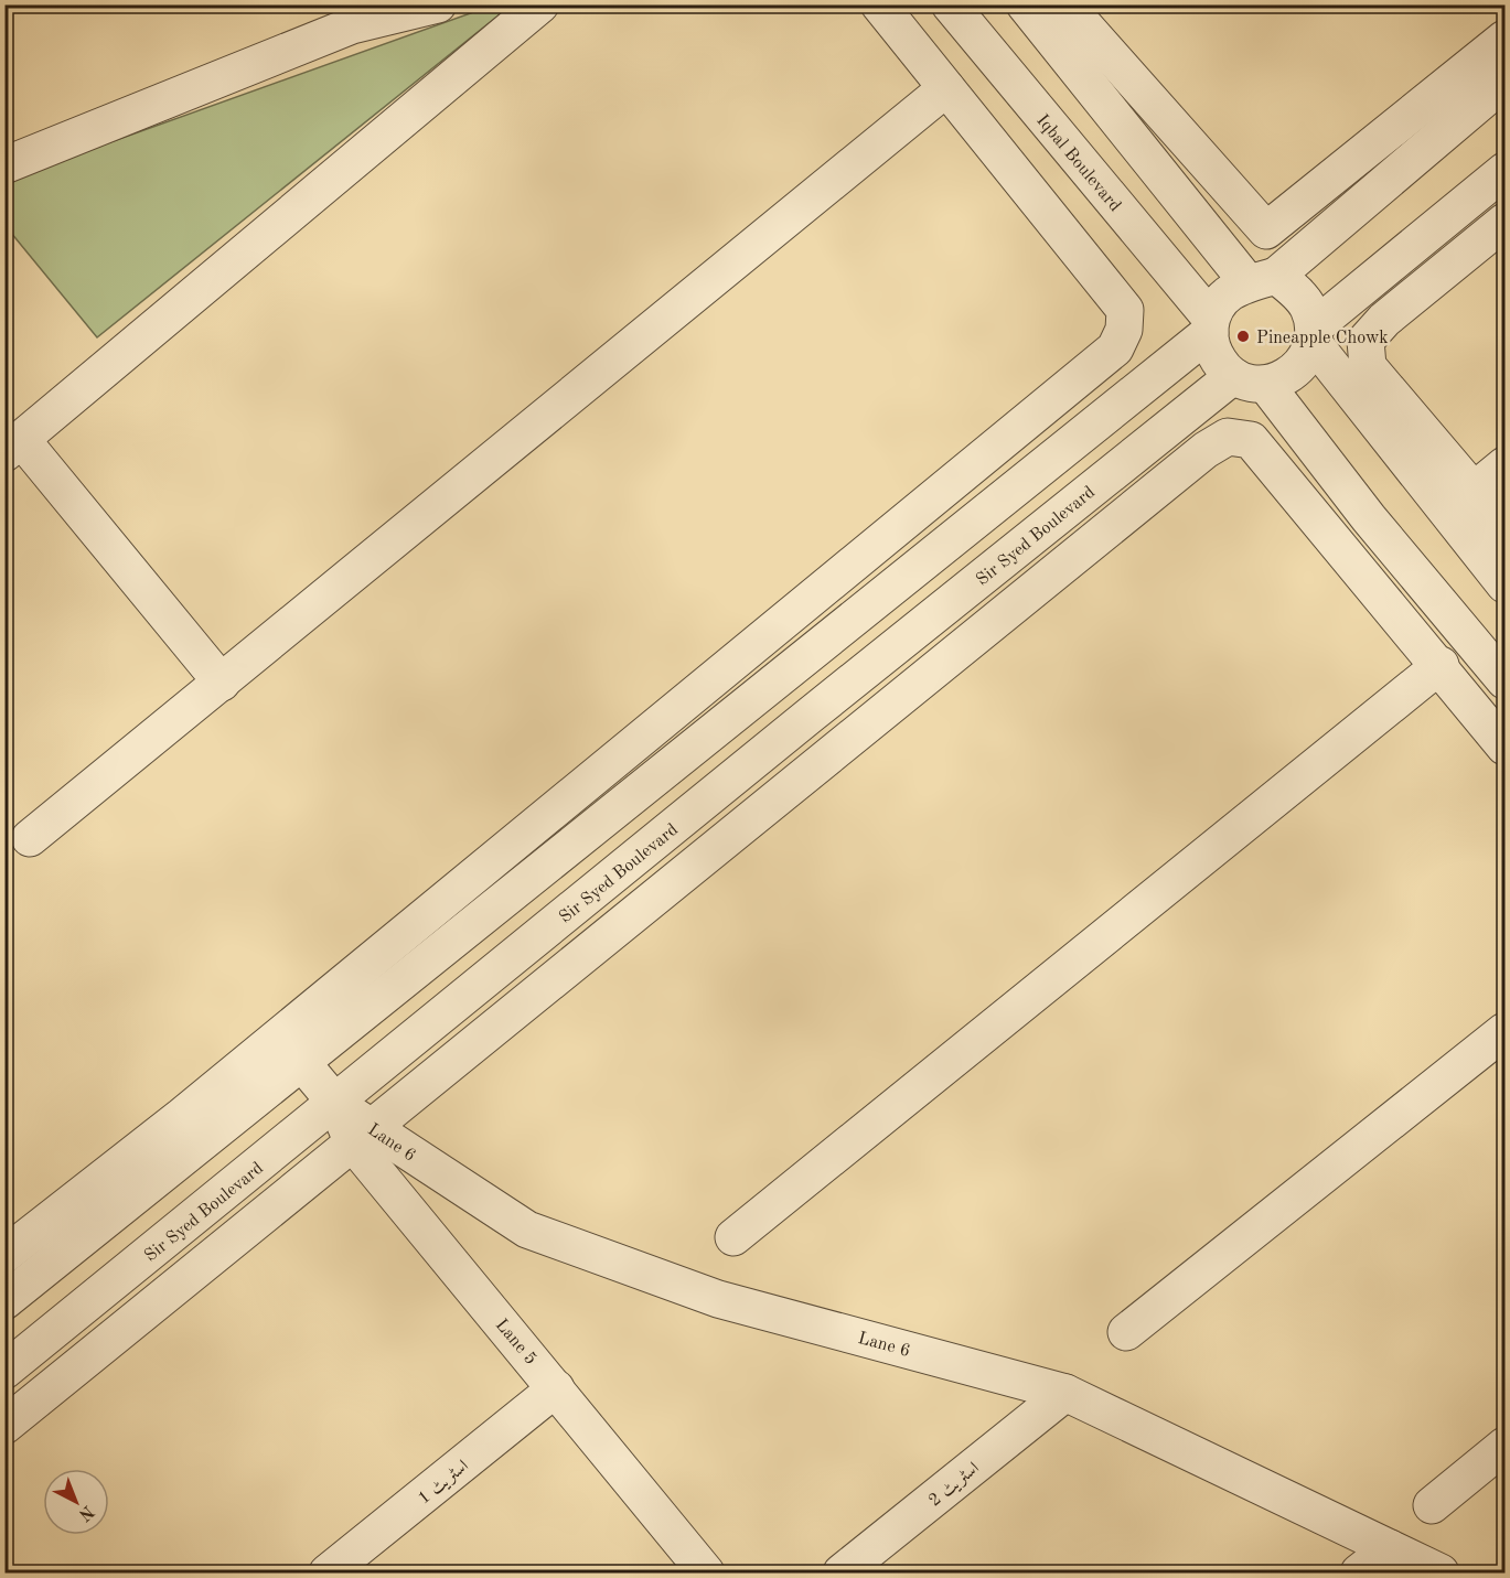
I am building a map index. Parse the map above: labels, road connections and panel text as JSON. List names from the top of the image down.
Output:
{
  "streets": {
    "street": [
      "Iqbal Boulevard",
      "Sir Syed Boulevard",
      "Lane 6",
      "Lane 5",
      "اسٹریٹ 1",
      "اسٹریٹ 2"
    ]
  },
  "crossings": [
    ["Iqbal Boulevard", "Sir Syed Boulevard"],
    ["Sir Syed Boulevard", "Lane 5"],
    ["Lane 6", "Lane 5"],
    ["Lane 6", "اسٹریٹ 2"],
    ["Lane 5", "اسٹریٹ 1"]
  ],
  "places": ["Pineapple Chowk"],
  "north": "bottom right"
}
